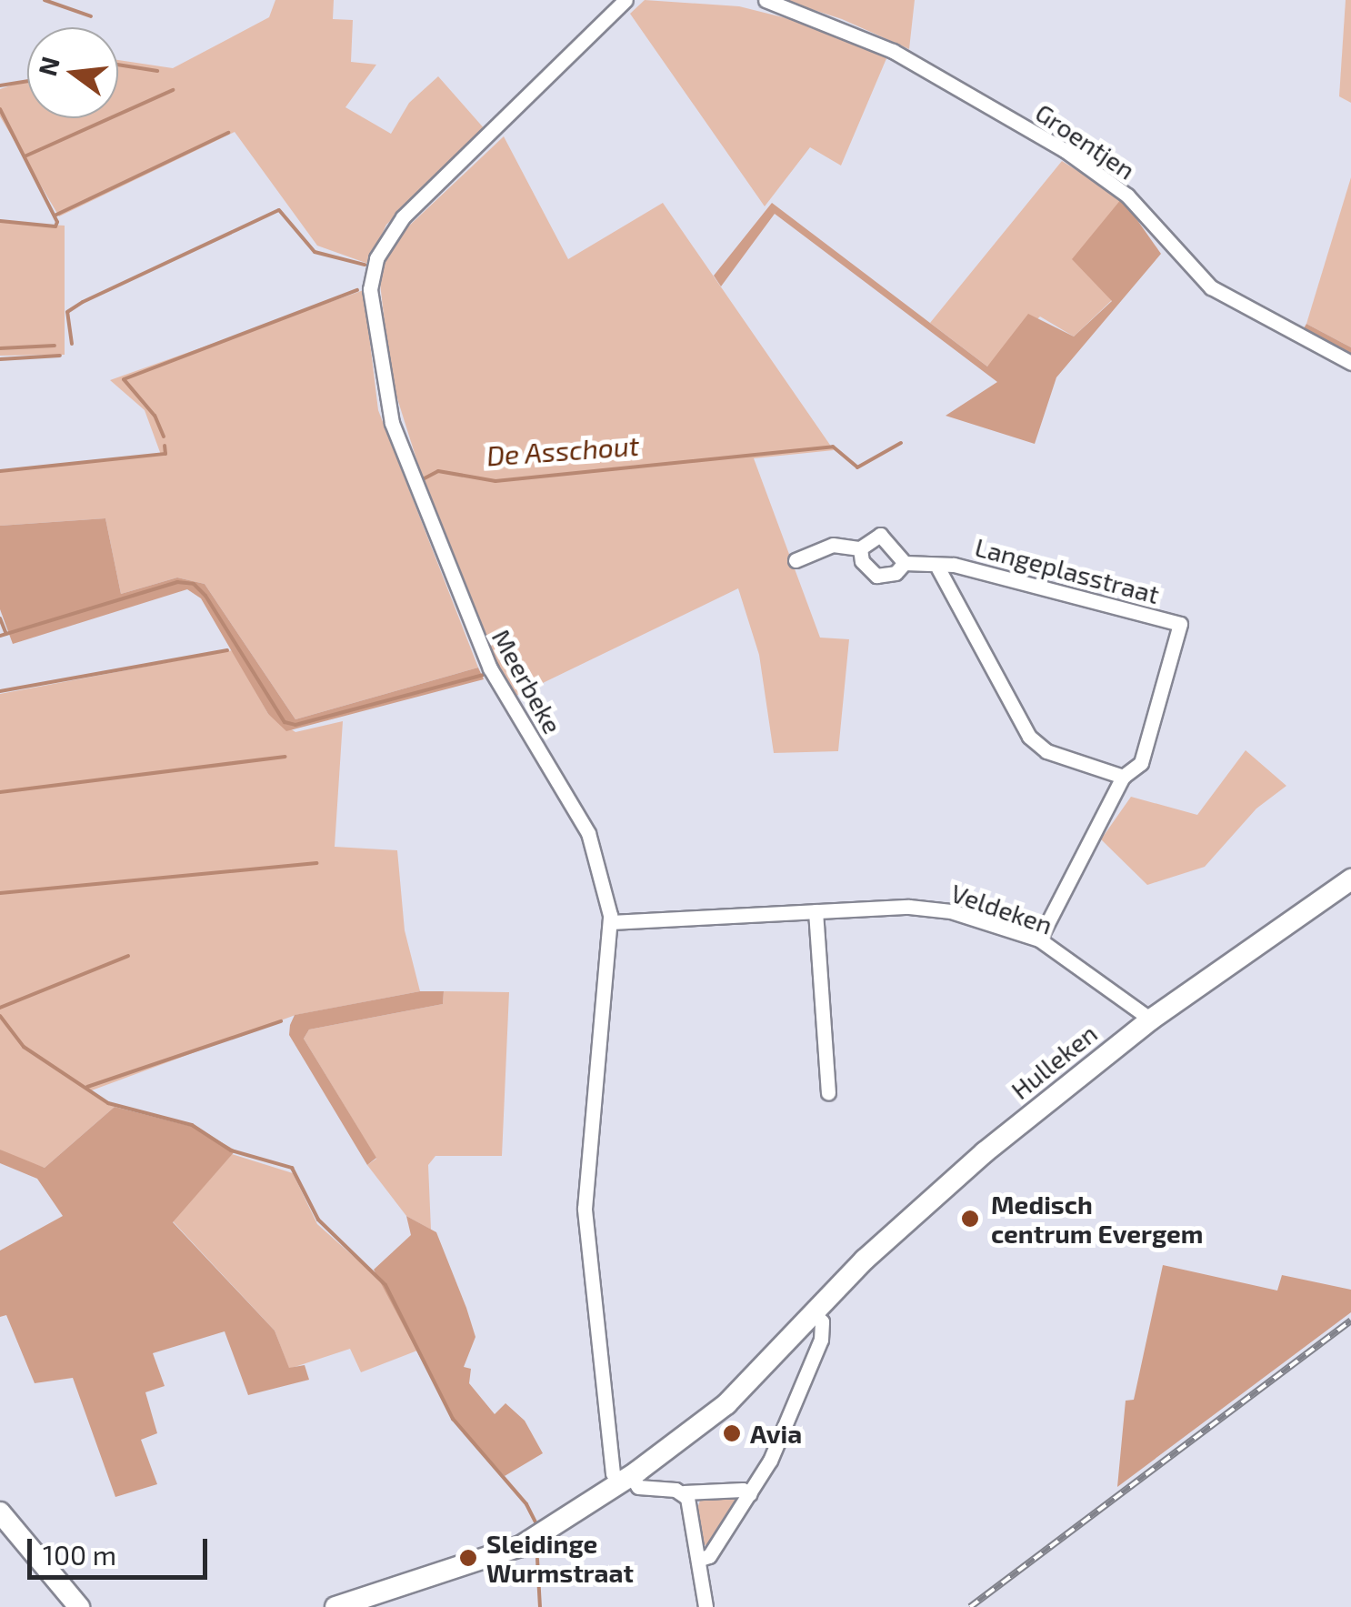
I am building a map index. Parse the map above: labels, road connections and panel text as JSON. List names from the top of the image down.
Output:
{
  "streets": {
    "main road": ["Hulleken"],
    "street": [
      "Groentjen",
      "Langeplasstraat",
      "Meerbeke",
      "Veldeken"
    ]
  },
  "crossings": [
    ["Langeplasstraat", "Veldeken"],
    ["Meerbeke", "Veldeken"],
    ["Meerbeke", "Hulleken"],
    ["Veldeken", "Hulleken"]
  ],
  "water": ["De Asschout"],
  "places": ["Medisch centrum Evergem", "Avia", "Sleidinge Wurmstraat"],
  "scale_bar": "100 m",
  "north": "left"
}
